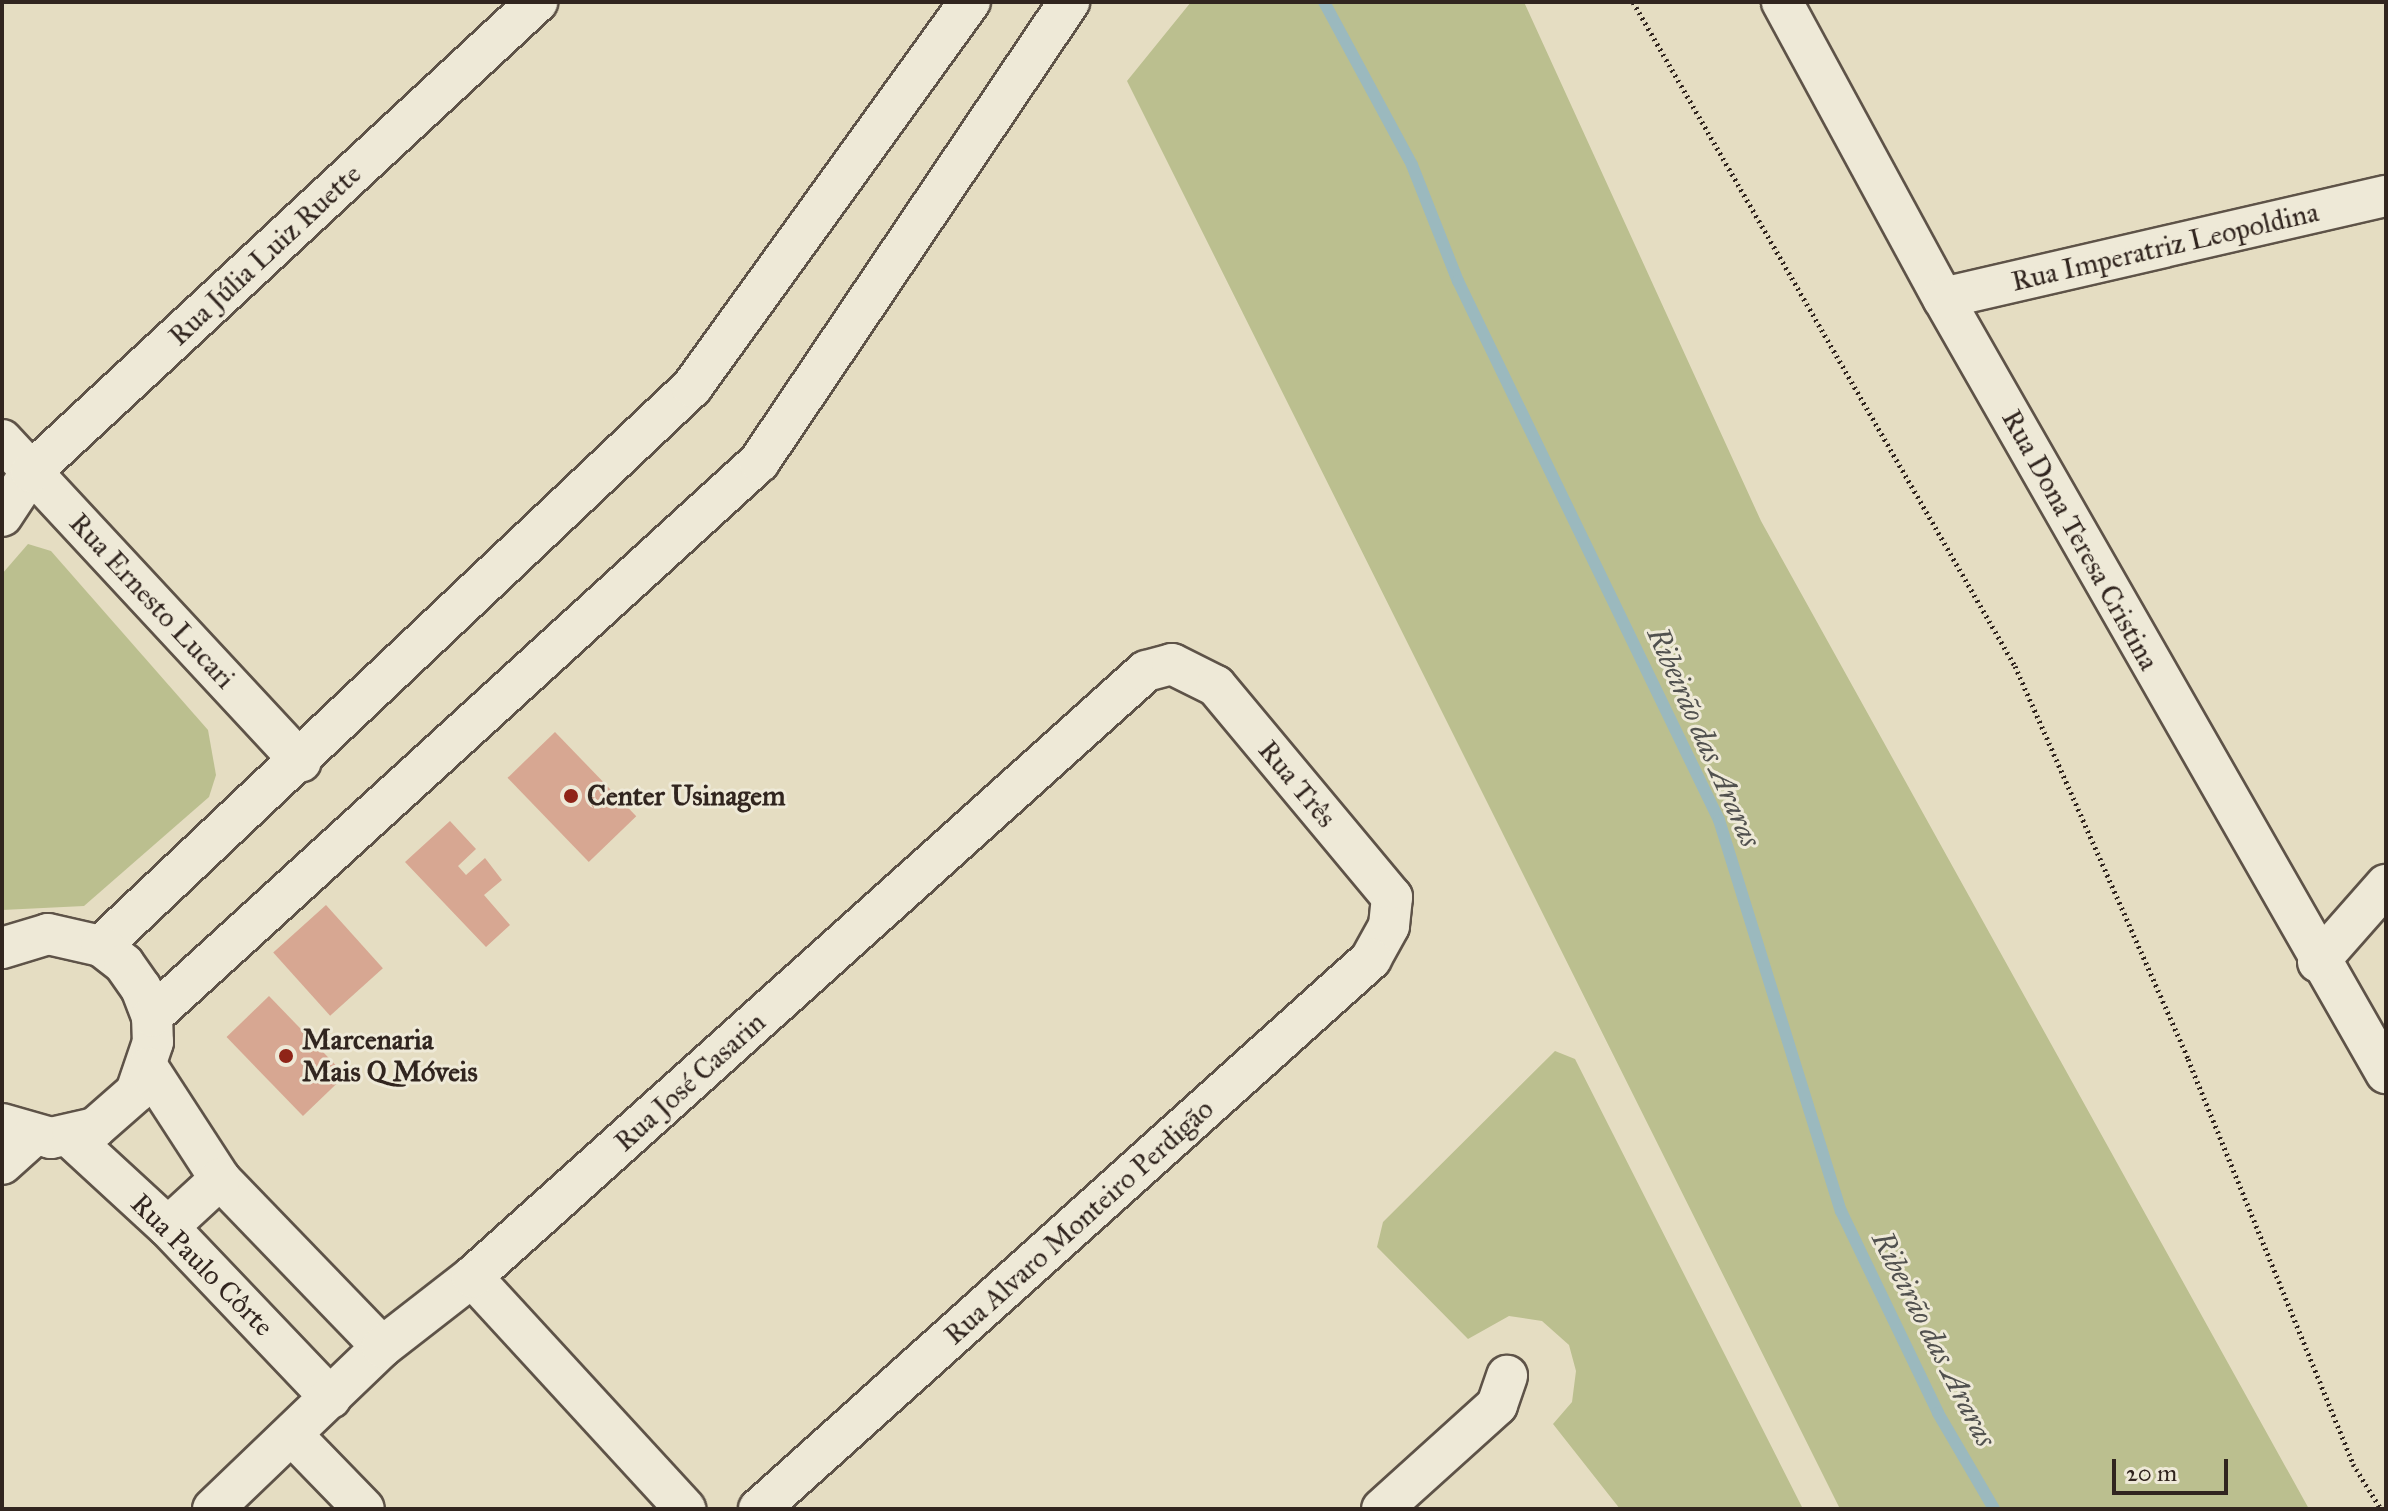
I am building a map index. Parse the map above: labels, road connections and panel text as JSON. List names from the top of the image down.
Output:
{
  "streets": {
    "street": [
      "Rua Imperatriz Leopoldina",
      "Rua Júlia Luiz Ruette",
      "Rua Dona Teresa Cristina",
      "Rua Ernesto Lucari",
      "Rua Três",
      "Rua José Casarin",
      "Rua Alvaro Monteiro Perdigão",
      "Rua Paulo Côrte"
    ]
  },
  "crossings": [
    ["Rua Imperatriz Leopoldina", "Rua Dona Teresa Cristina"],
    ["Rua Júlia Luiz Ruette", "Rua Ernesto Lucari"],
    ["Rua Três", "Rua José Casarin"],
    ["Rua Três", "Rua Alvaro Monteiro Perdigão"],
    ["Rua José Casarin", "Rua Paulo Côrte"]
  ],
  "water": ["Ribeirão das Araras"],
  "places": ["Center Usinagem", "Marcenaria Mais Q Móveis"],
  "scale_bar": "20 m"
}
